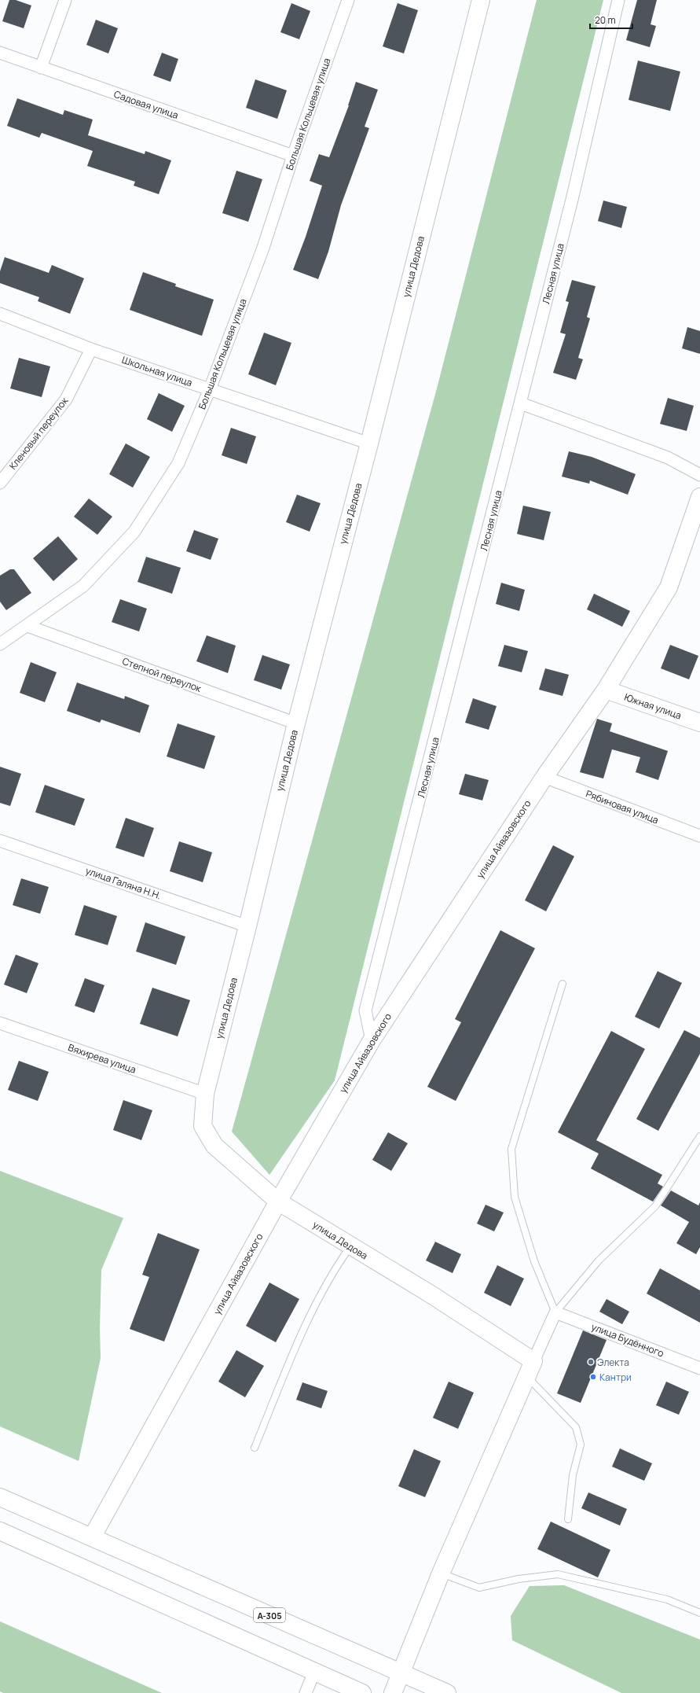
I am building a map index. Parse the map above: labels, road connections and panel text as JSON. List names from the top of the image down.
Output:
{
  "streets": {
    "main road": [
      "улица Дедова",
      "Южная улица",
      "улица Айвазовского",
      "А-305"
    ],
    "street": [
      "Садовая улица",
      "Большая Кольцевая улица",
      "Лесная улица",
      "Школьная улица",
      "Кленовый переулок",
      "Степной переулок",
      "Рябиновая улица",
      "улица Галяна Н.Н.",
      "Вяхирева улица",
      "улица Будённого"
    ]
  },
  "crossings": [
    ["Садовая улица", "Большая Кольцевая улица"],
    ["Большая Кольцевая улица", "Школьная улица"],
    ["Большая Кольцевая улица", "Степной переулок"],
    ["улица Дедова", "Школьная улица"],
    ["улица Дедова", "Степной переулок"],
    ["улица Дедова", "улица Айвазовского"],
    ["улица Дедова", "улица Галяна Н.Н."],
    ["улица Дедова", "Вяхирева улица"],
    ["Лесная улица", "улица Айвазовского"],
    ["Школьная улица", "Кленовый переулок"],
    ["Южная улица", "улица Айвазовского"],
    ["Рябиновая улица", "улица Айвазовского"],
    ["улица Айвазовского", "А-305"]
  ],
  "places": ["Электа", "Кантри"],
  "scale_bar": "20 m"
}
